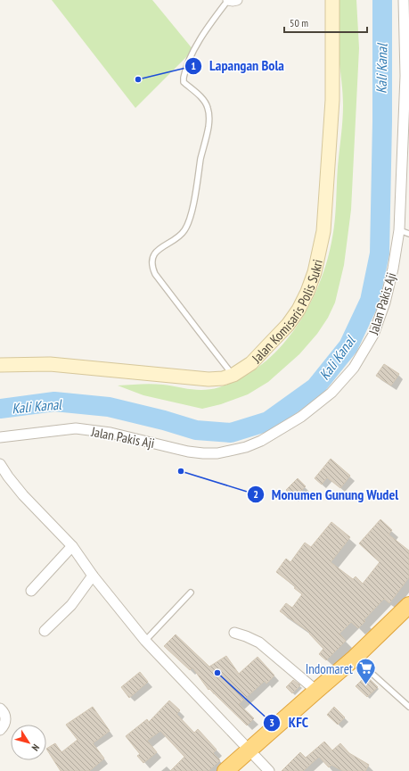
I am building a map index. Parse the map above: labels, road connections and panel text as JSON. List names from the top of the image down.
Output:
{
  "streets": {
    "main road": ["Jalan Komisaris Polis Sukri"],
    "street": ["Jalan Pakis Aji"]
  },
  "water": ["Kali Kanal"],
  "places": {
    "other": ["Lapangan Bola", "Monumen Gunung Wudel", "KFC"],
    "supermarket": ["Indomaret"]
  },
  "scale_bar": "50 m",
  "north": "bottom right"
}
